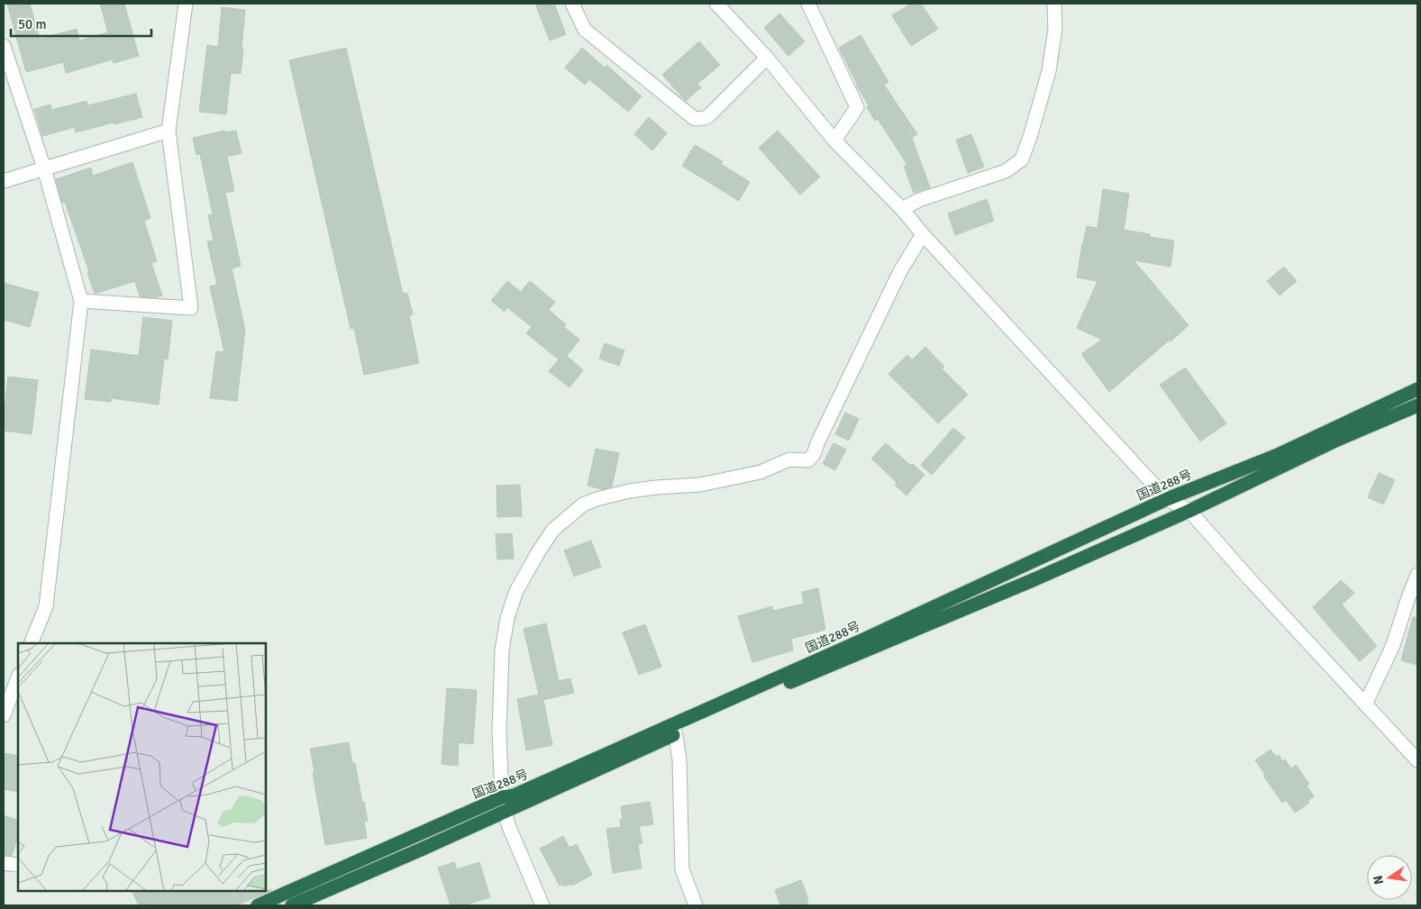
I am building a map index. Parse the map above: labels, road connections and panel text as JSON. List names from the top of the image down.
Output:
{
  "streets": {
    "highway": ["国道288号"]
  },
  "scale_bar": "50 m",
  "north": "left"
}
